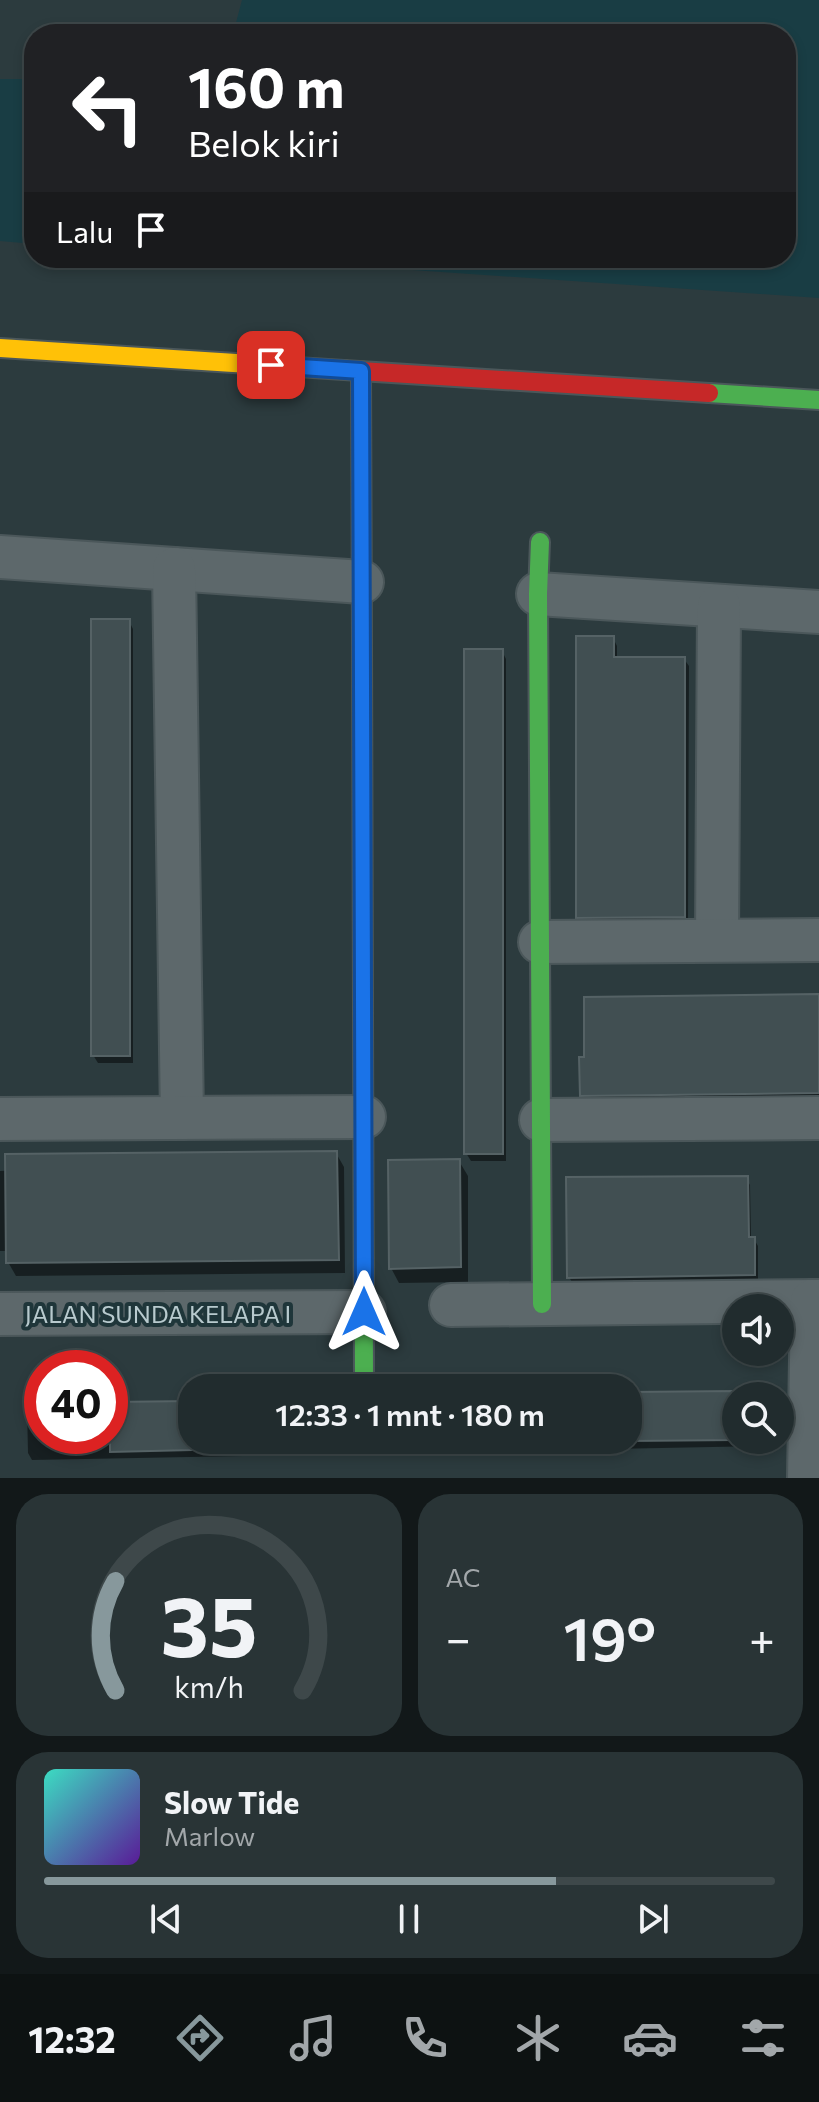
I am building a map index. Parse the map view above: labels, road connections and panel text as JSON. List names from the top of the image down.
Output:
{
  "streets": {
    "street": ["JALAN SUNDA KELAPA I"]
  },
  "page": {
    "turn": ["160 m", "Belok kiri"],
    "then": "Lalu",
    "limit": "40",
    "trip": "12:33 · 1 mnt · 180 m",
    "tile": "AC",
    "heat": ["−", "19°", "+"],
    "song": ["Slow Tide", "Marlow"],
    "tabs": "12:32",
    "gauge": ["35", "km/h"]
  }
}
